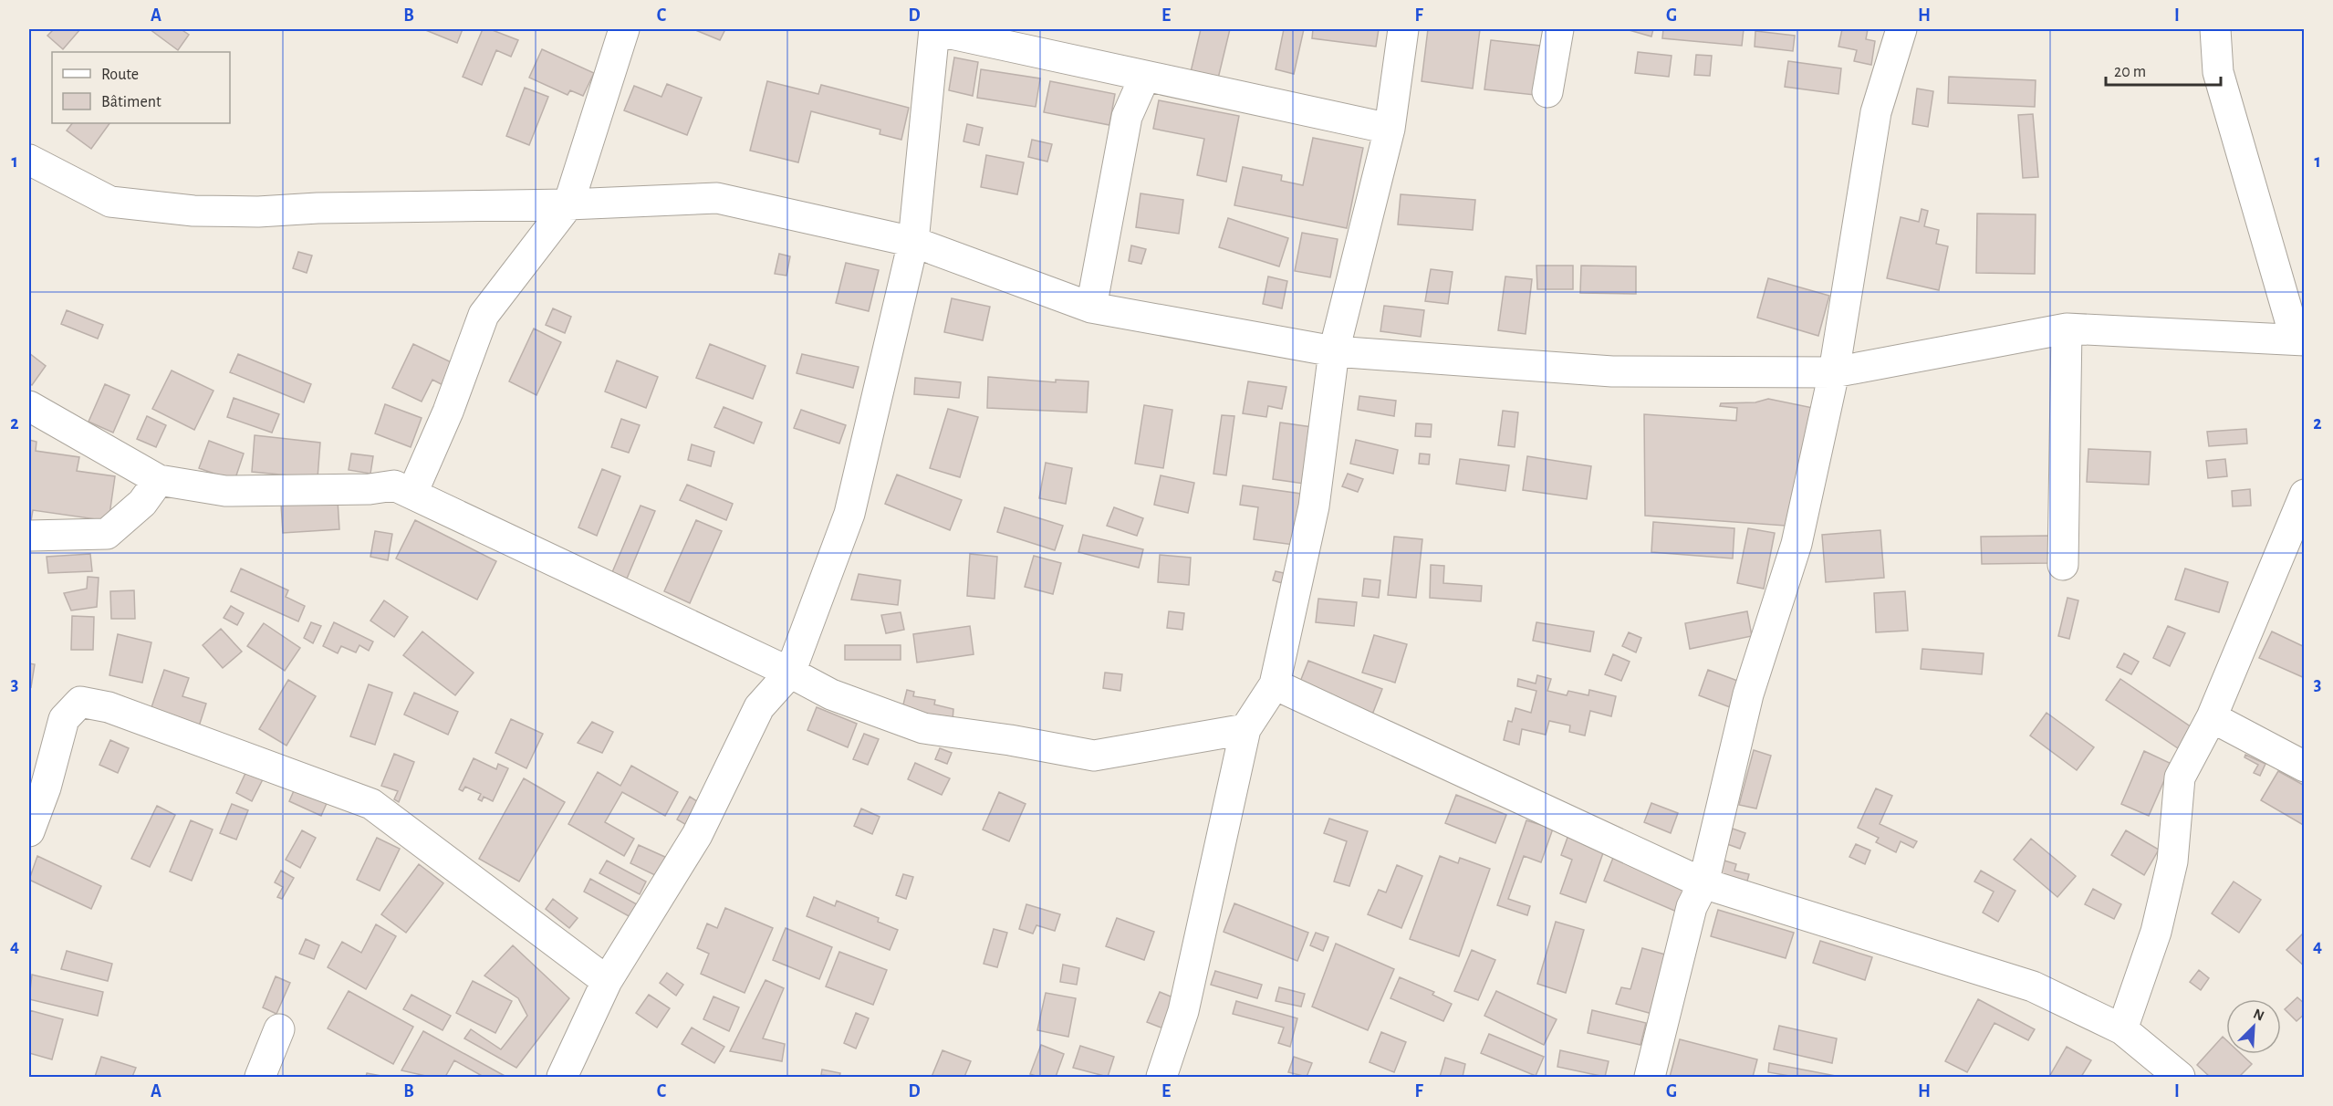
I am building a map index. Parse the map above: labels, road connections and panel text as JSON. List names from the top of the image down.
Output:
{
  "legend": ["Route", "Bâtiment"],
  "scale_bar": "20 m",
  "north": "top right",
  "grid": {
    "columns": [
      "A",
      "B",
      "C",
      "D",
      "E",
      "F",
      "G",
      "H",
      "I"
    ],
    "rows": [
      "1",
      "2",
      "3",
      "4"
    ]
  }
}
